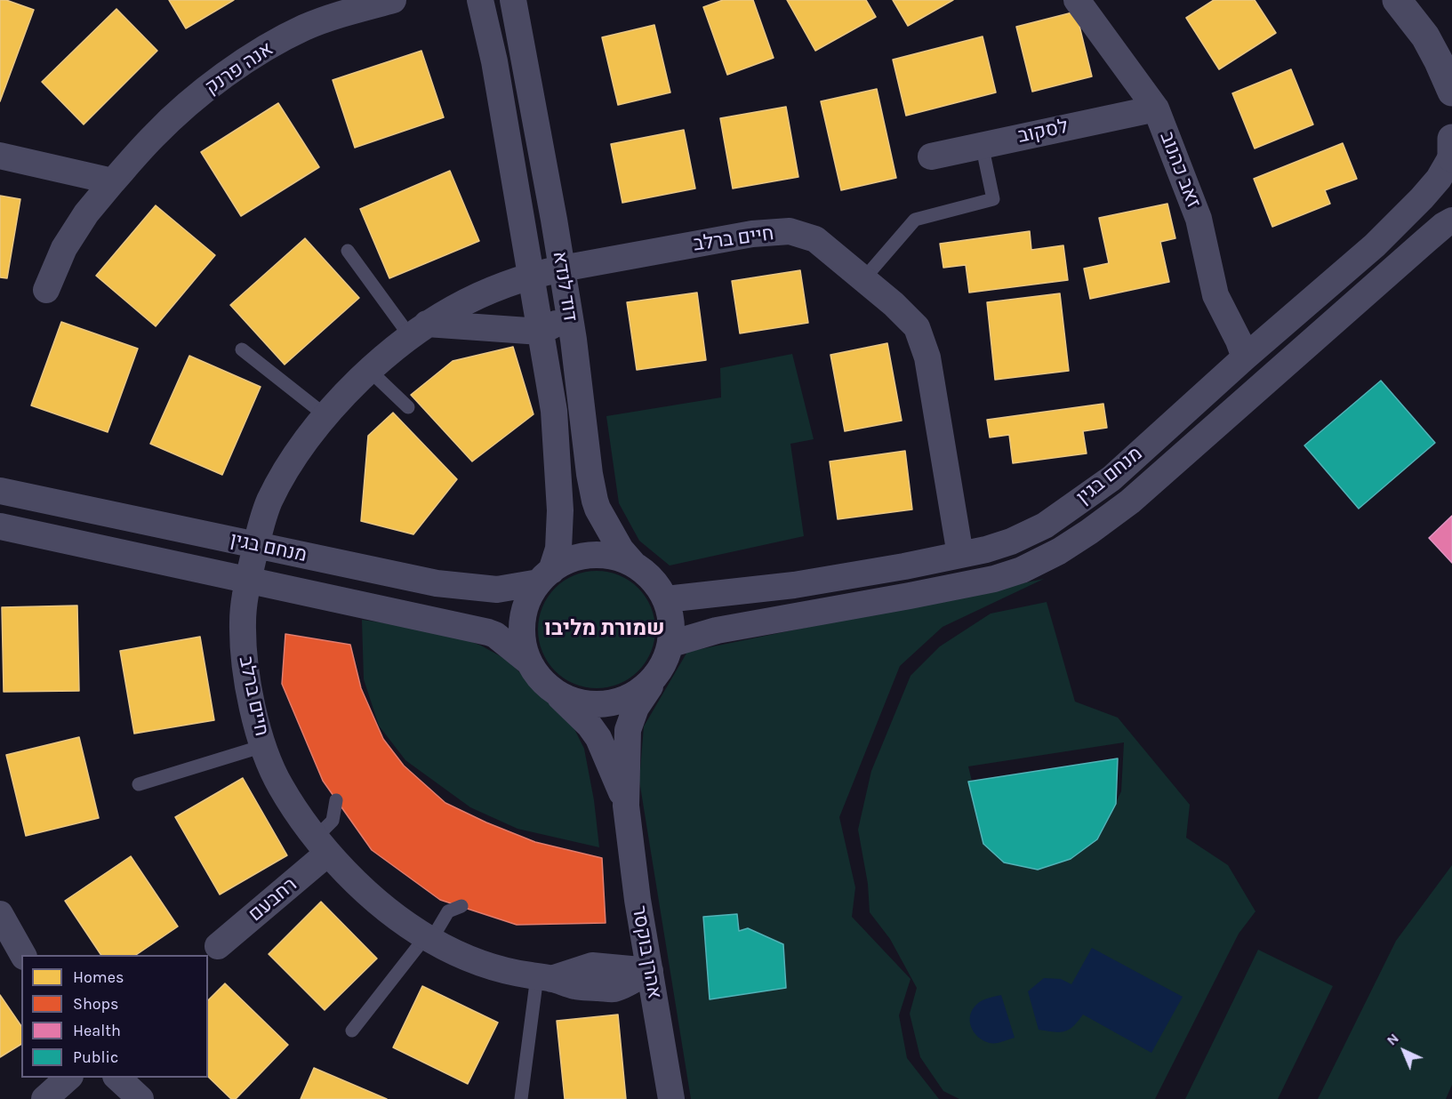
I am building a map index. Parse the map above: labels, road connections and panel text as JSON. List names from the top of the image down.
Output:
{
  "streets": {
    "street": [
      "אנה פרנק",
      "לסקוב",
      "זאב כהנוב",
      "חיים ברלב",
      "דוד לנדא",
      "מנחם בגין",
      "רחבעם",
      "אהרן בוקסר"
    ]
  },
  "crossings": [
    ["לסקוב", "זאב כהנוב"],
    ["זאב כהנוב", "מנחם בגין"],
    ["חיים ברלב", "דוד לנדא"],
    ["חיים ברלב", "מנחם בגין"],
    ["חיים ברלב", "רחבעם"],
    ["חיים ברלב", "אהרן בוקסר"],
    ["דוד לנדא", "מנחם בגין"],
    ["דוד לנדא", "אהרן בוקסר"],
    ["מנחם בגין", "אהרן בוקסר"]
  ],
  "districts": ["שמורת מליבו"],
  "legend": [
    "Homes",
    "Shops",
    "Health",
    "Public"
  ],
  "north": "top left"
}
